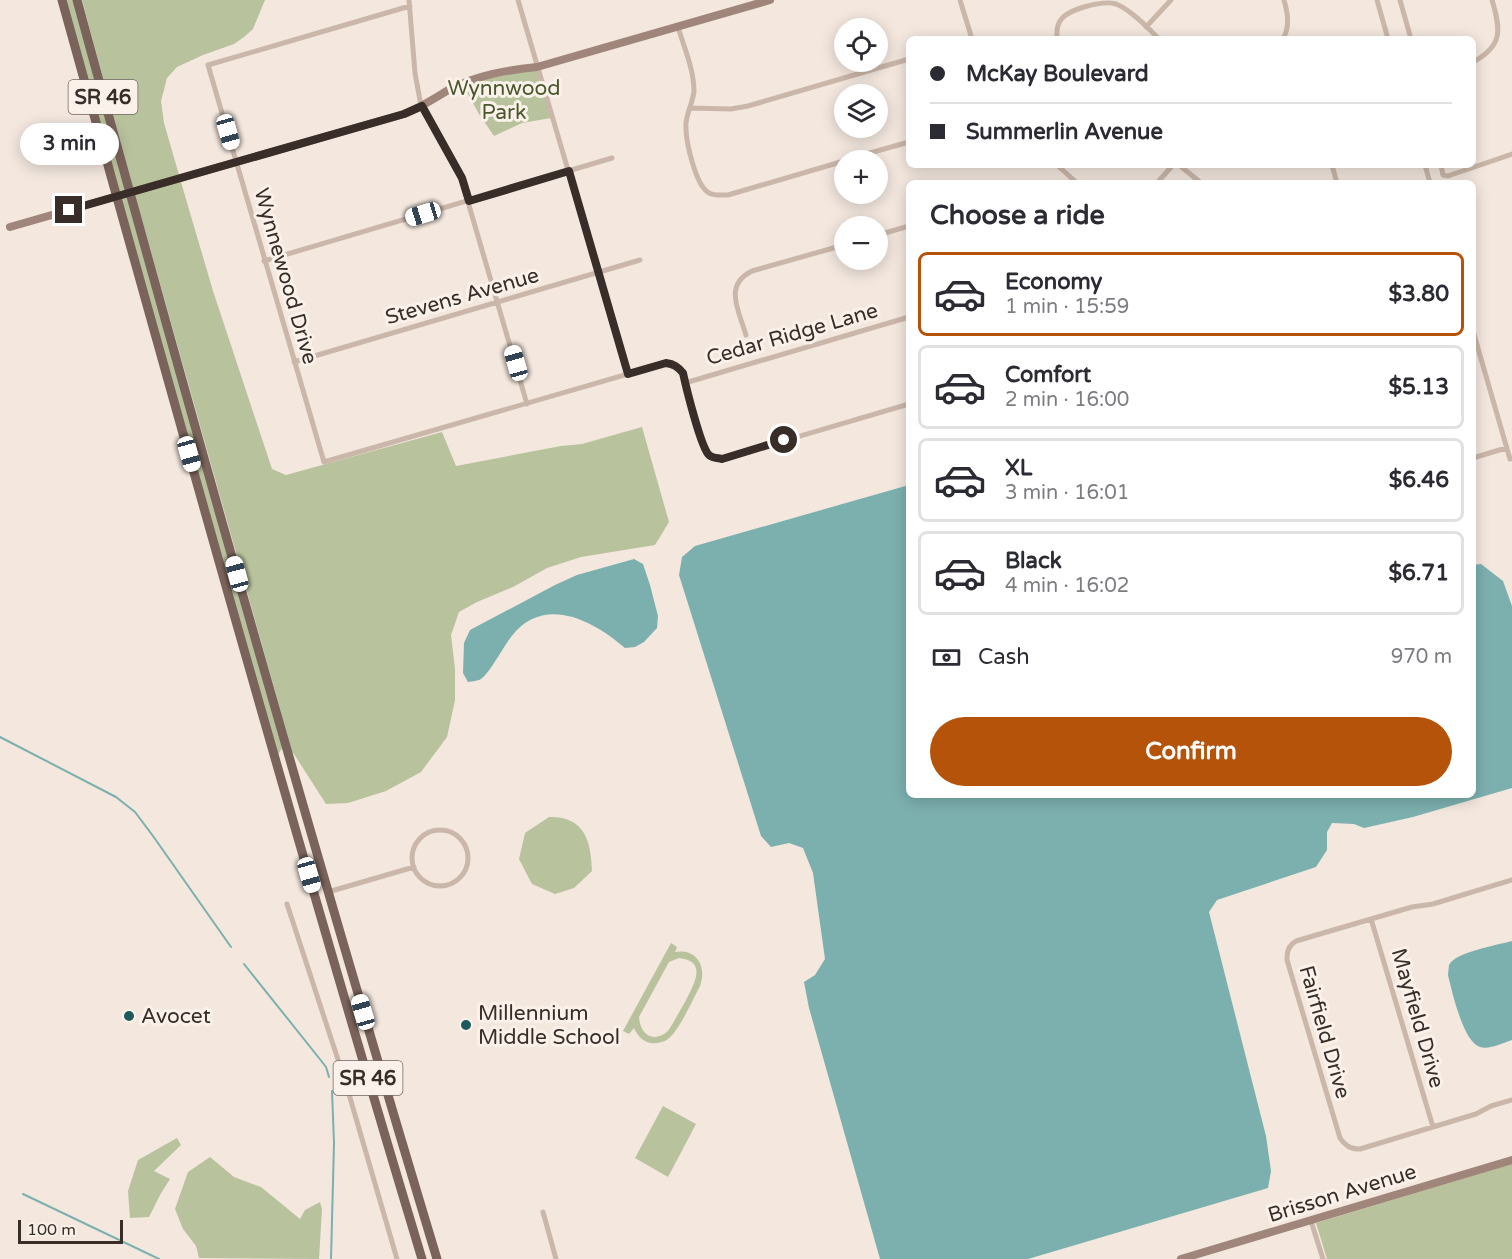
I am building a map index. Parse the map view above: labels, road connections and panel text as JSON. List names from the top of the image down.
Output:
{
  "streets": {
    "main road": ["SR 46"],
    "street": [
      "Wynnewood Drive",
      "Stevens Avenue",
      "Cedar Ridge Lane",
      "Mayfield Drive",
      "Fairfield Drive",
      "Brisson Avenue"
    ]
  },
  "crossings": [
    ["Wynnewood Drive", "Stevens Avenue"],
    ["Mayfield Drive", "Fairfield Drive"]
  ],
  "parks": ["Wynnwood Park"],
  "places": ["Avocet", "Millennium Middle School"],
  "scale_bar": "100 m",
  "page": {
    "map_buttons": ["+", "−"],
    "banner": ["McKay Boulevard", "Summerlin Avenue"],
    "bubble": "3 min",
    "heading": "Choose a ride",
    "list": [
      {
        "name": "Economy",
        "note": "1 min · 15:59",
        "value": "$3.80"
      },
      {
        "name": "Comfort",
        "note": "2 min · 16:00",
        "value": "$5.13"
      },
      {
        "name": "XL",
        "note": "3 min · 16:01",
        "value": "$6.46"
      },
      {
        "name": "Black",
        "note": "4 min · 16:02",
        "value": "$6.71"
      }
    ],
    "pay": ["Cash", "970 m"],
    "buttons": "Confirm",
    "scale": "100 m"
  }
}
